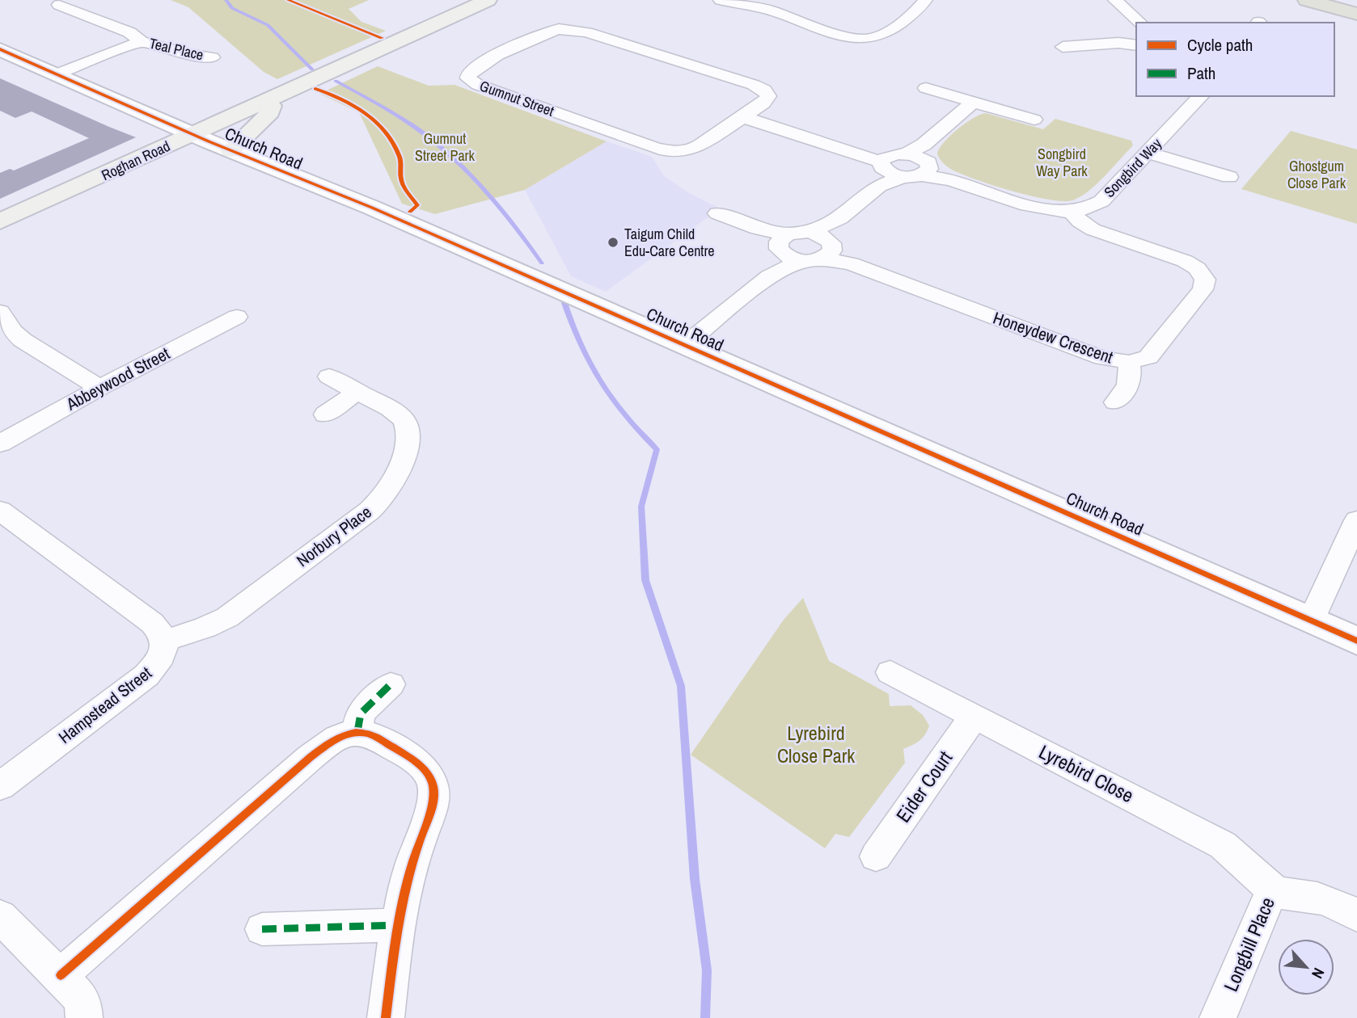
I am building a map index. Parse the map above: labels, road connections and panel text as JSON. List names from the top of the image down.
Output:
{
  "streets": {
    "main road": ["Roghan Road"],
    "street": [
      "Teal Place",
      "Gumnut Street",
      "Church Road",
      "Songbird Way",
      "Honeydew Crescent",
      "Abbeywood Street",
      "Norbury Place",
      "Hampstead Street",
      "Lyrebird Close",
      "Eider Court",
      "Longbill Place"
    ]
  },
  "crossings": [
    ["Teal Place", "Church Road"],
    ["Church Road", "Roghan Road"],
    ["Songbird Way", "Honeydew Crescent"],
    ["Norbury Place", "Hampstead Street"],
    ["Lyrebird Close", "Eider Court"],
    ["Lyrebird Close", "Longbill Place"]
  ],
  "parks": [
    "Gumnut Street Park",
    "Songbird Way Park",
    "Ghostgum Close Park",
    "Lyrebird Close Park"
  ],
  "places": ["Taigum Child Edu-Care Centre"],
  "legend": ["Cycle path", "Path"],
  "north": "bottom right"
}
